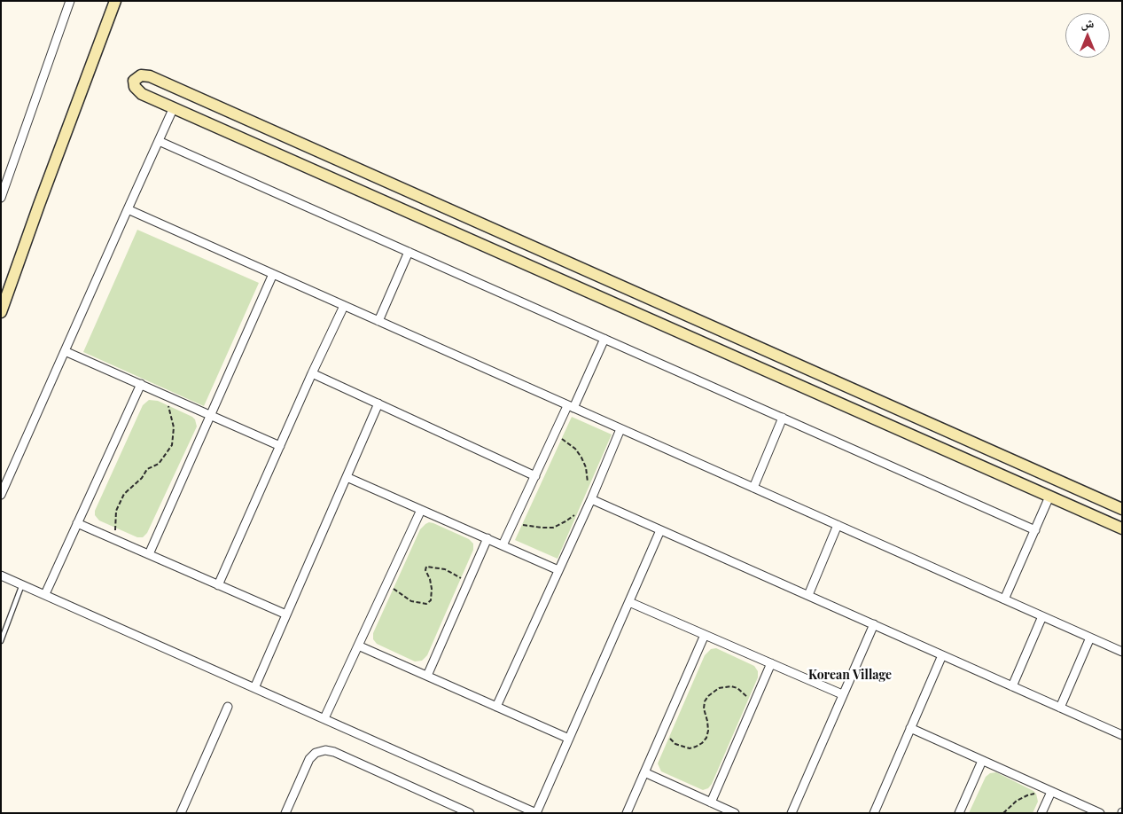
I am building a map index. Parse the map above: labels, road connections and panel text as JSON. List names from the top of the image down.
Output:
{
  "districts": ["Korean Village"],
  "north": "top"
}
